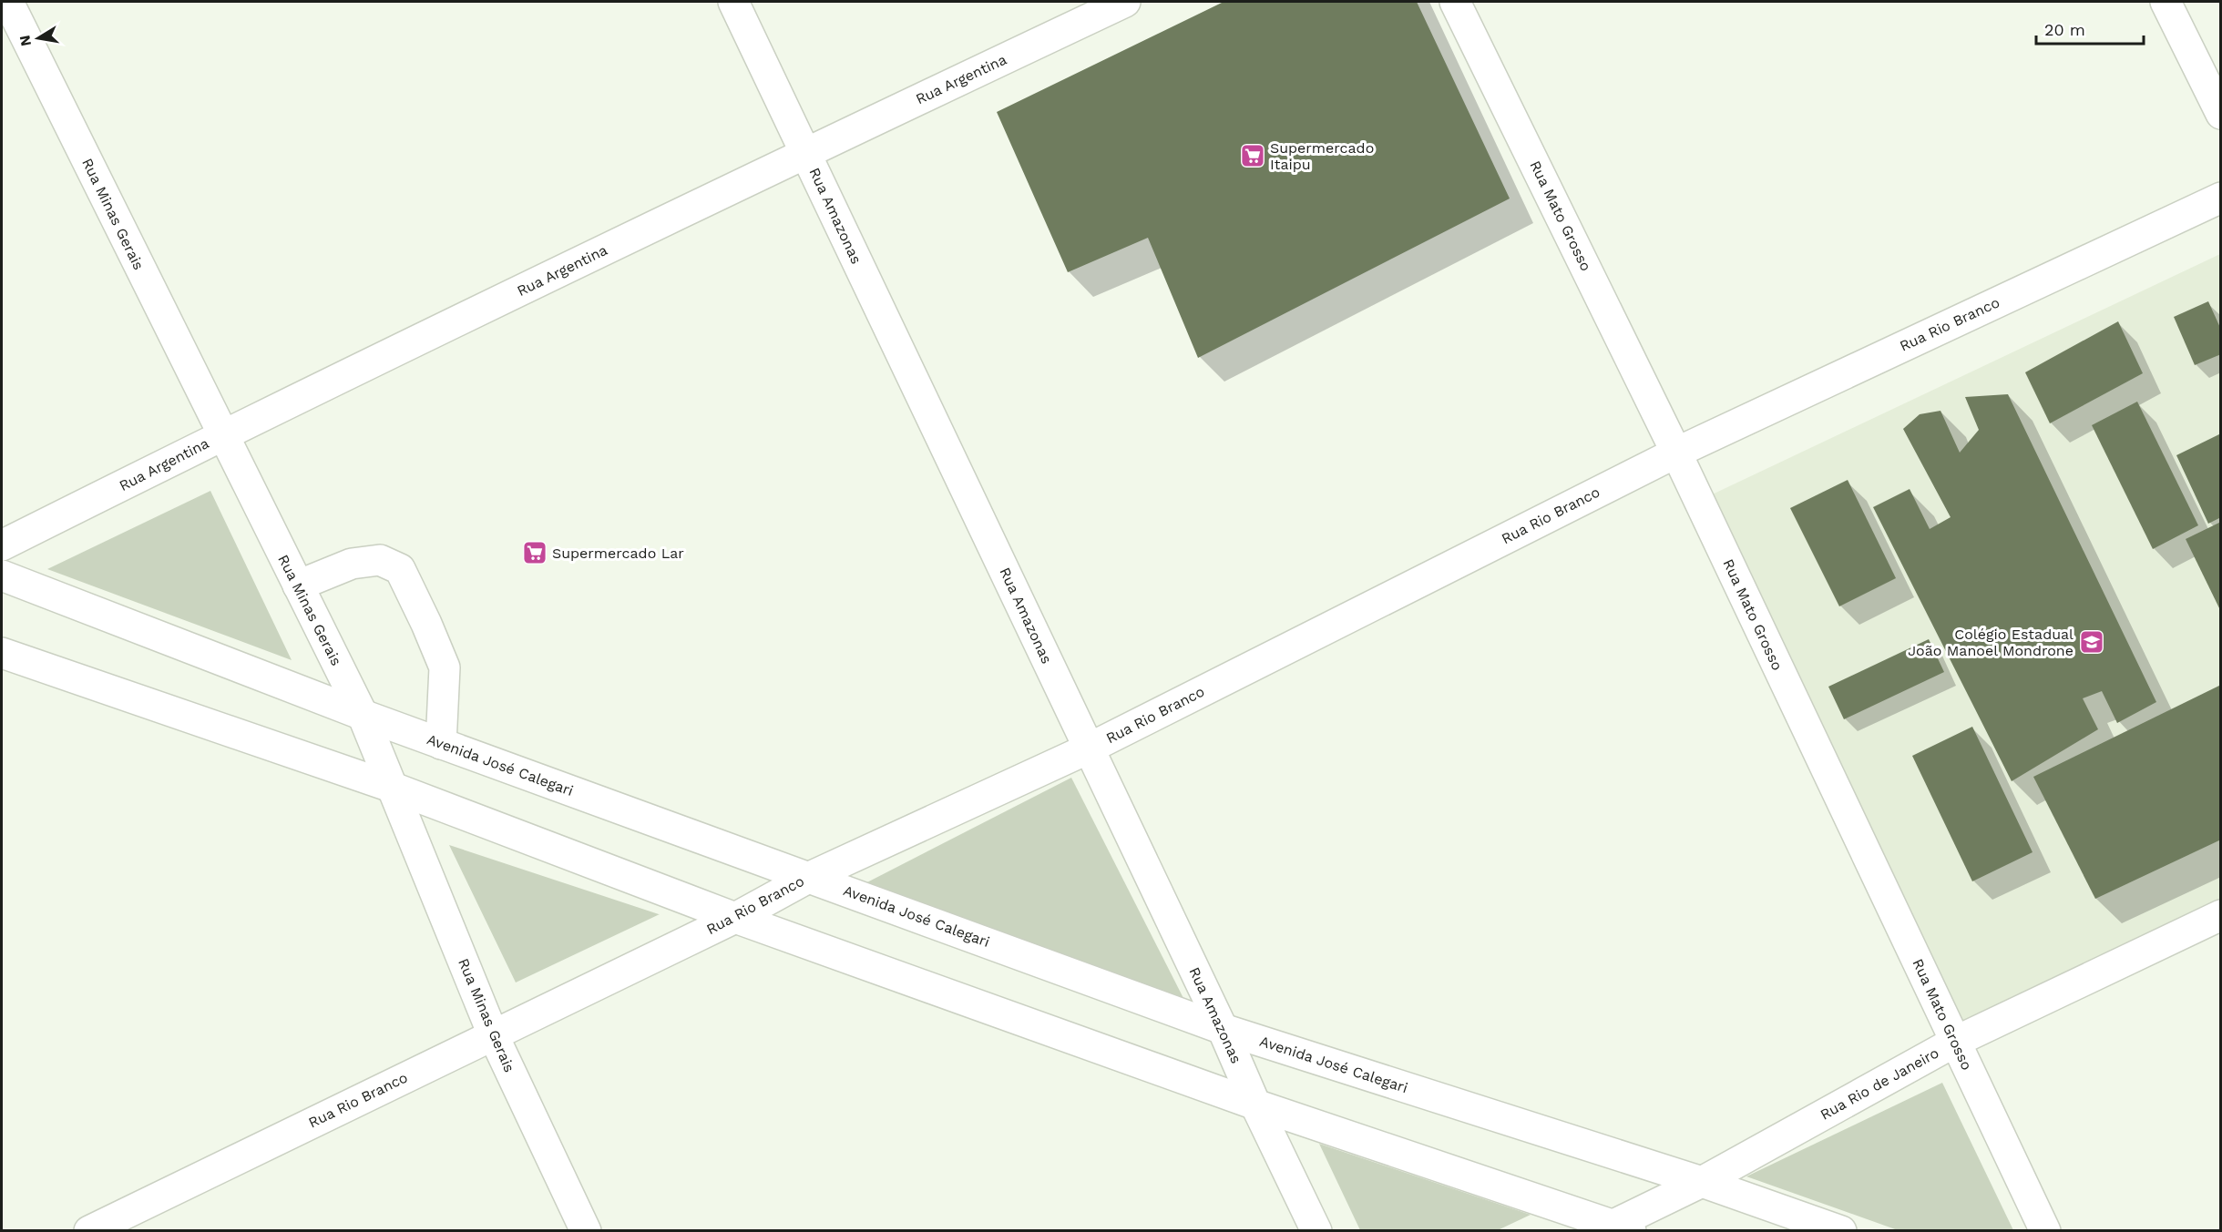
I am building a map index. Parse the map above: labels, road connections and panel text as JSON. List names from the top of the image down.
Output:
{
  "streets": {
    "street": [
      "Rua Argentina",
      "Rua Minas Gerais",
      "Rua Amazonas",
      "Rua Mato Grosso",
      "Rua Rio Branco",
      "Avenida José Calegari",
      "Rua Rio de Janeiro"
    ]
  },
  "crossings": [
    ["Rua Argentina", "Rua Minas Gerais"],
    ["Rua Argentina", "Rua Amazonas"],
    ["Rua Minas Gerais", "Rua Rio Branco"],
    ["Rua Minas Gerais", "Avenida José Calegari"],
    ["Rua Amazonas", "Rua Rio Branco"],
    ["Rua Amazonas", "Avenida José Calegari"],
    ["Rua Mato Grosso", "Rua Rio Branco"],
    ["Rua Mato Grosso", "Rua Rio de Janeiro"],
    ["Rua Rio Branco", "Avenida José Calegari"],
    ["Avenida José Calegari", "Rua Rio de Janeiro"]
  ],
  "places": {
    "supermarket": ["Supermercado Itaipu", "Supermercado Lar"],
    "school or university": ["Colégio Estadual João Manoel Mondrone"]
  },
  "scale_bar": "20 m",
  "north": "left"
}
